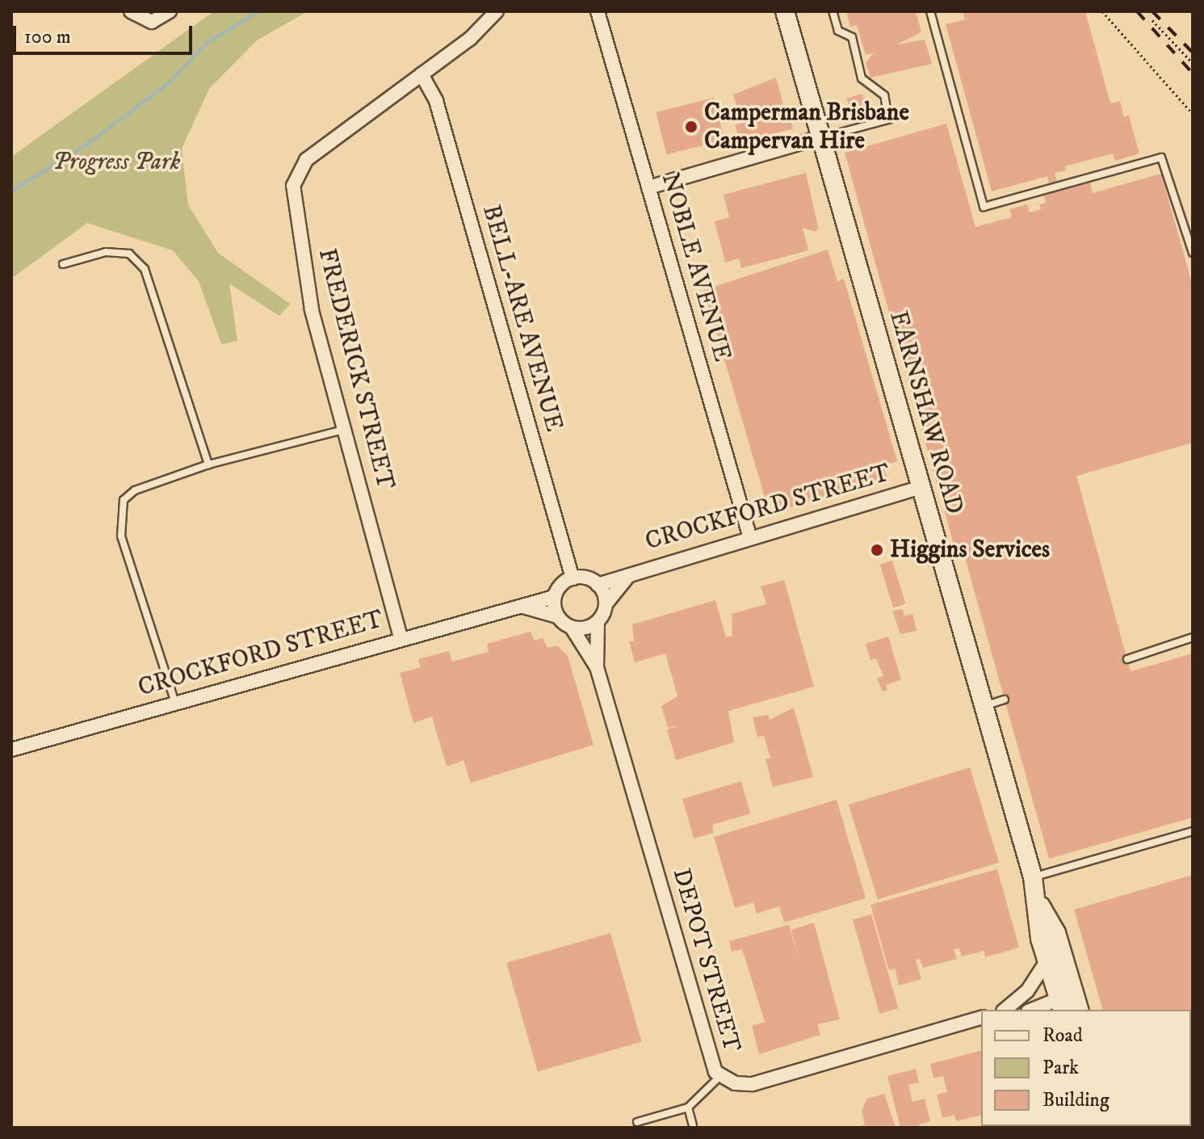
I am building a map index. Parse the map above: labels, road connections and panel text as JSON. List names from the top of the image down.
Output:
{
  "streets": {
    "street": [
      "NOBLE AVENUE",
      "BELL-ARE AVENUE",
      "FREDERICK STREET",
      "EARNSHAW ROAD",
      "CROCKFORD STREET",
      "DEPOT STREET"
    ]
  },
  "crossings": [
    ["NOBLE AVENUE", "CROCKFORD STREET"],
    ["BELL-ARE AVENUE", "FREDERICK STREET"],
    ["BELL-ARE AVENUE", "CROCKFORD STREET"],
    ["BELL-ARE AVENUE", "DEPOT STREET"],
    ["FREDERICK STREET", "CROCKFORD STREET"],
    ["EARNSHAW ROAD", "CROCKFORD STREET"],
    ["CROCKFORD STREET", "DEPOT STREET"]
  ],
  "parks": ["Progress Park"],
  "places": ["Camperman Brisbane Campervan Hire", "Higgins Services"],
  "legend": ["Road", "Park", "Building"],
  "scale_bar": "100 m"
}
